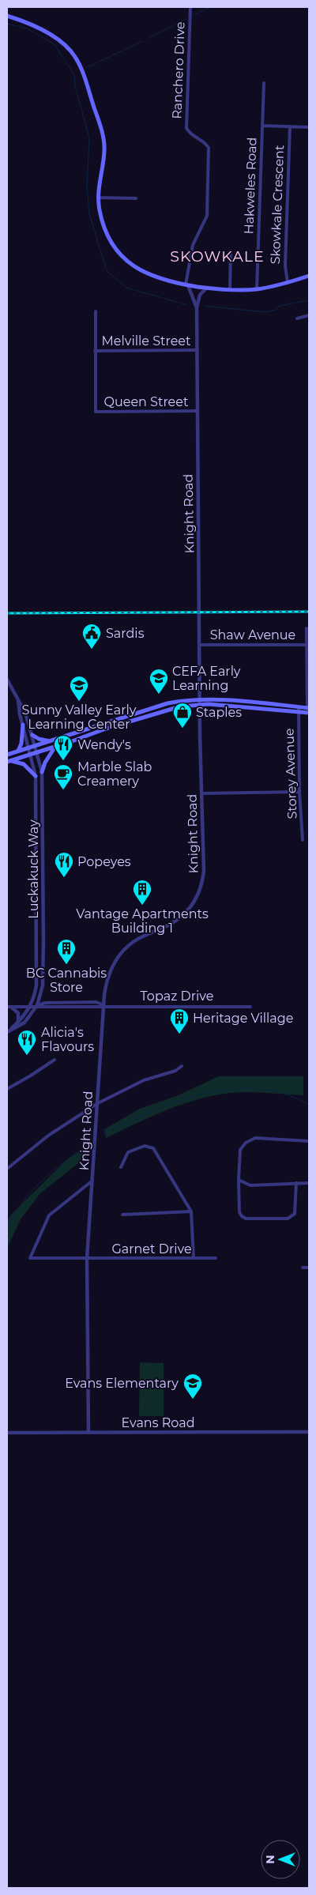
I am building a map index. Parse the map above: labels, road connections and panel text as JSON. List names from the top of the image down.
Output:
{
  "streets": {
    "street": [
      "Ranchero Drive",
      "Hakweles Road",
      "Skowkale Crescent",
      "Melville Street",
      "Queen Street",
      "Knight Road",
      "Shaw Avenue",
      "Storey Avenue",
      "Luckakuck Way",
      "Topaz Drive",
      "Garnet Drive",
      "Evans Road"
    ]
  },
  "crossings": [
    ["Ranchero Drive", "Knight Road"],
    ["Melville Street", "Queen Street"],
    ["Melville Street", "Knight Road"],
    ["Queen Street", "Knight Road"],
    ["Knight Road", "Shaw Avenue"],
    ["Knight Road", "Topaz Drive"],
    ["Knight Road", "Garnet Drive"],
    ["Knight Road", "Evans Road"],
    ["Luckakuck Way", "Topaz Drive"]
  ],
  "districts": ["SKOWKALE"],
  "places": {
    "public building": ["Sardis"],
    "school or university": ["CEFA Early Learning", "Sunny Valley Early Learning Center", "Evans Elementary"],
    "shop": ["Staples"],
    "restaurant": ["Wendy's", "Popeyes", "Alicia's Flavours"],
    "cafe": ["Marble Slab Creamery"],
    "building": ["Vantage Apartments Building 1", "BC Cannabis Store", "Heritage Village"]
  },
  "north": "left"
}
